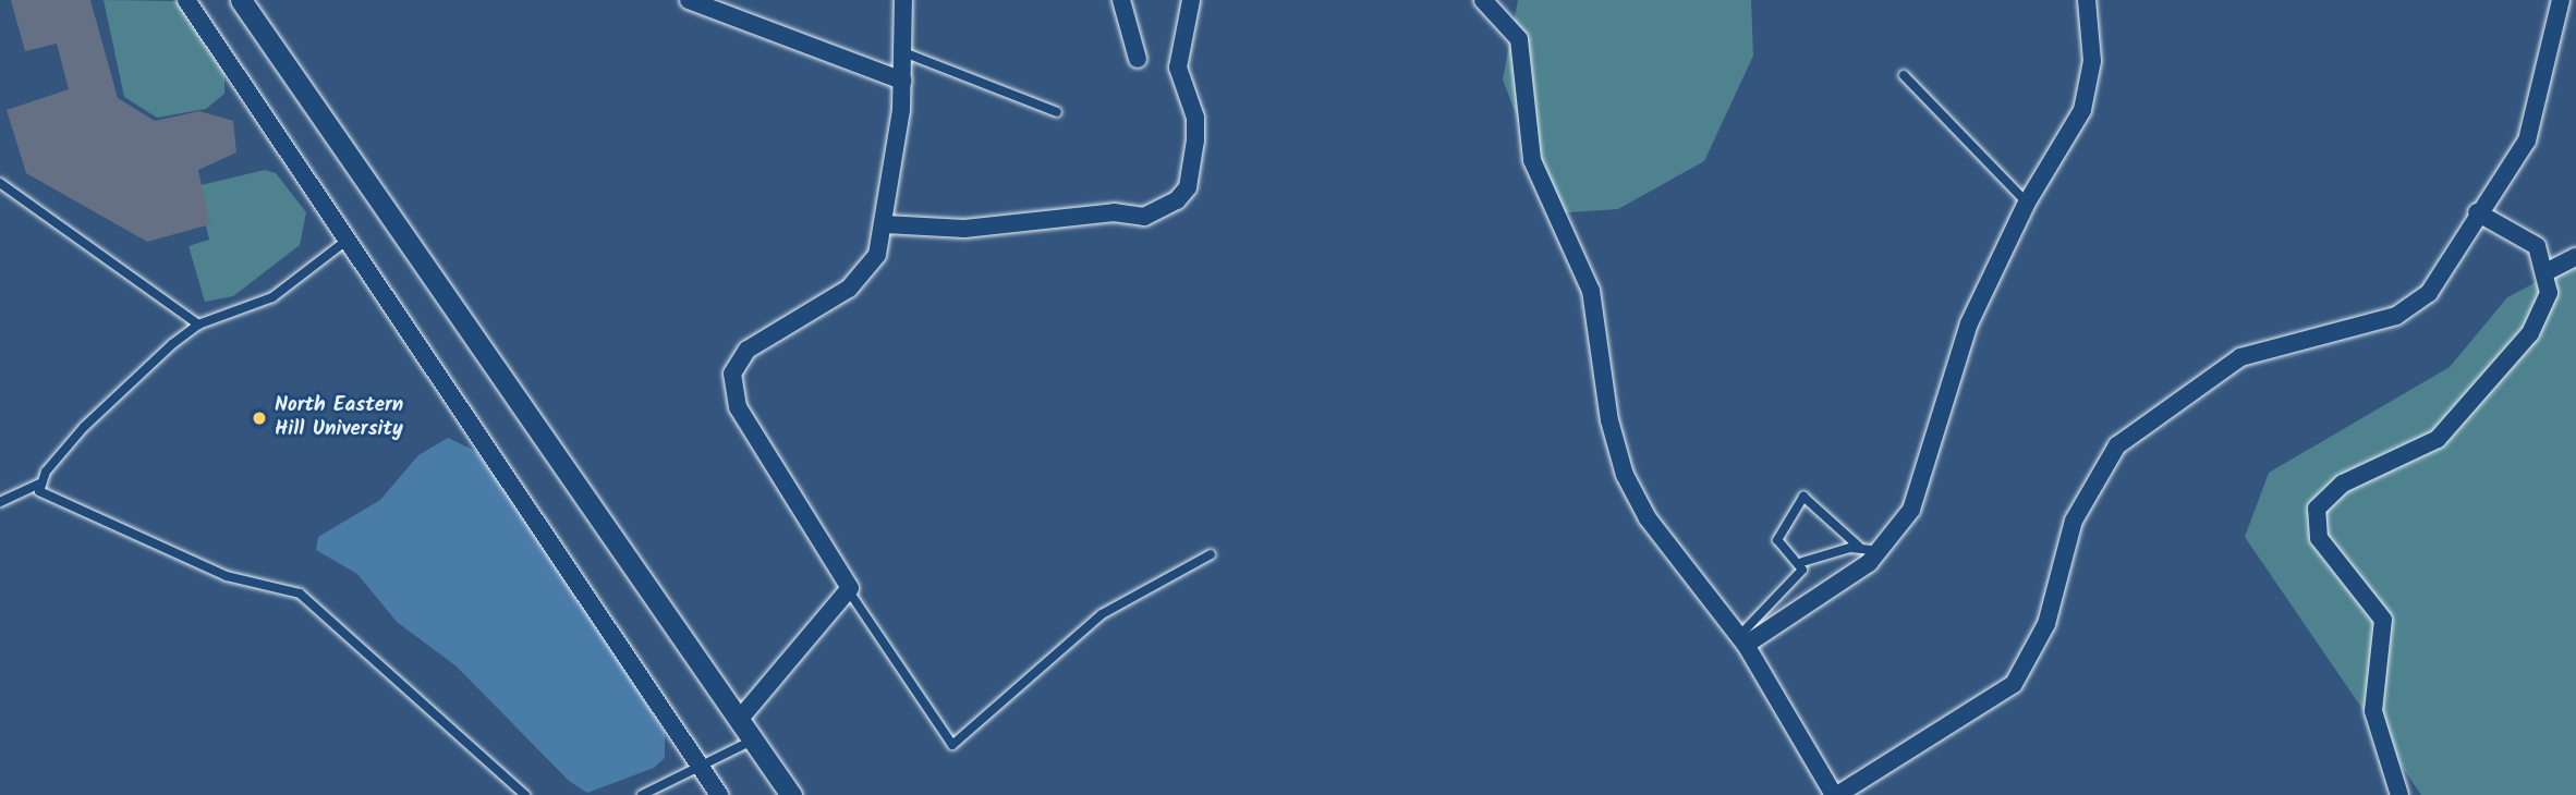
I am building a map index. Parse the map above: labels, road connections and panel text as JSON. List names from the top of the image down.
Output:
{
  "places": ["North Eastern Hill University"]
}
